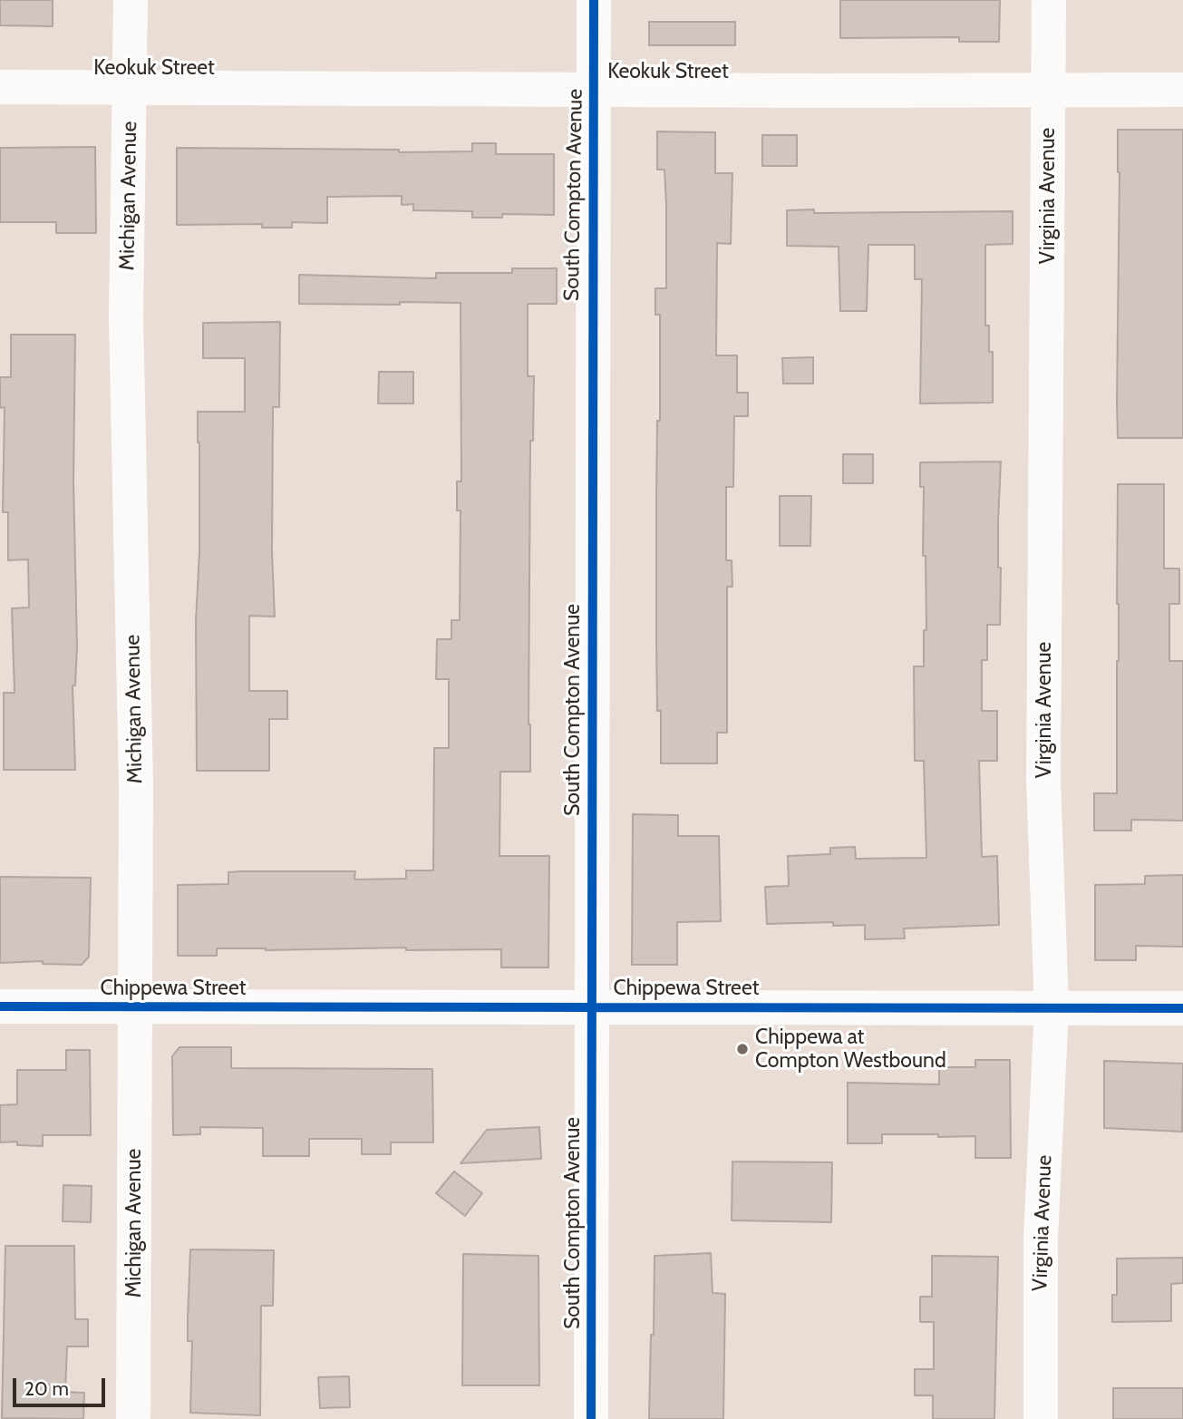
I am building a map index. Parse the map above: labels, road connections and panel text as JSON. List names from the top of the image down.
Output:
{
  "streets": {
    "street": [
      "Keokuk Street",
      "South Compton Avenue",
      "Michigan Avenue",
      "Virginia Avenue",
      "Chippewa Street"
    ]
  },
  "crossings": [
    ["Keokuk Street", "South Compton Avenue"],
    ["Keokuk Street", "Michigan Avenue"],
    ["Keokuk Street", "Virginia Avenue"],
    ["South Compton Avenue", "Chippewa Street"],
    ["Michigan Avenue", "Chippewa Street"],
    ["Virginia Avenue", "Chippewa Street"]
  ],
  "places": ["Chippewa at Compton Westbound"],
  "scale_bar": "20 m"
}
